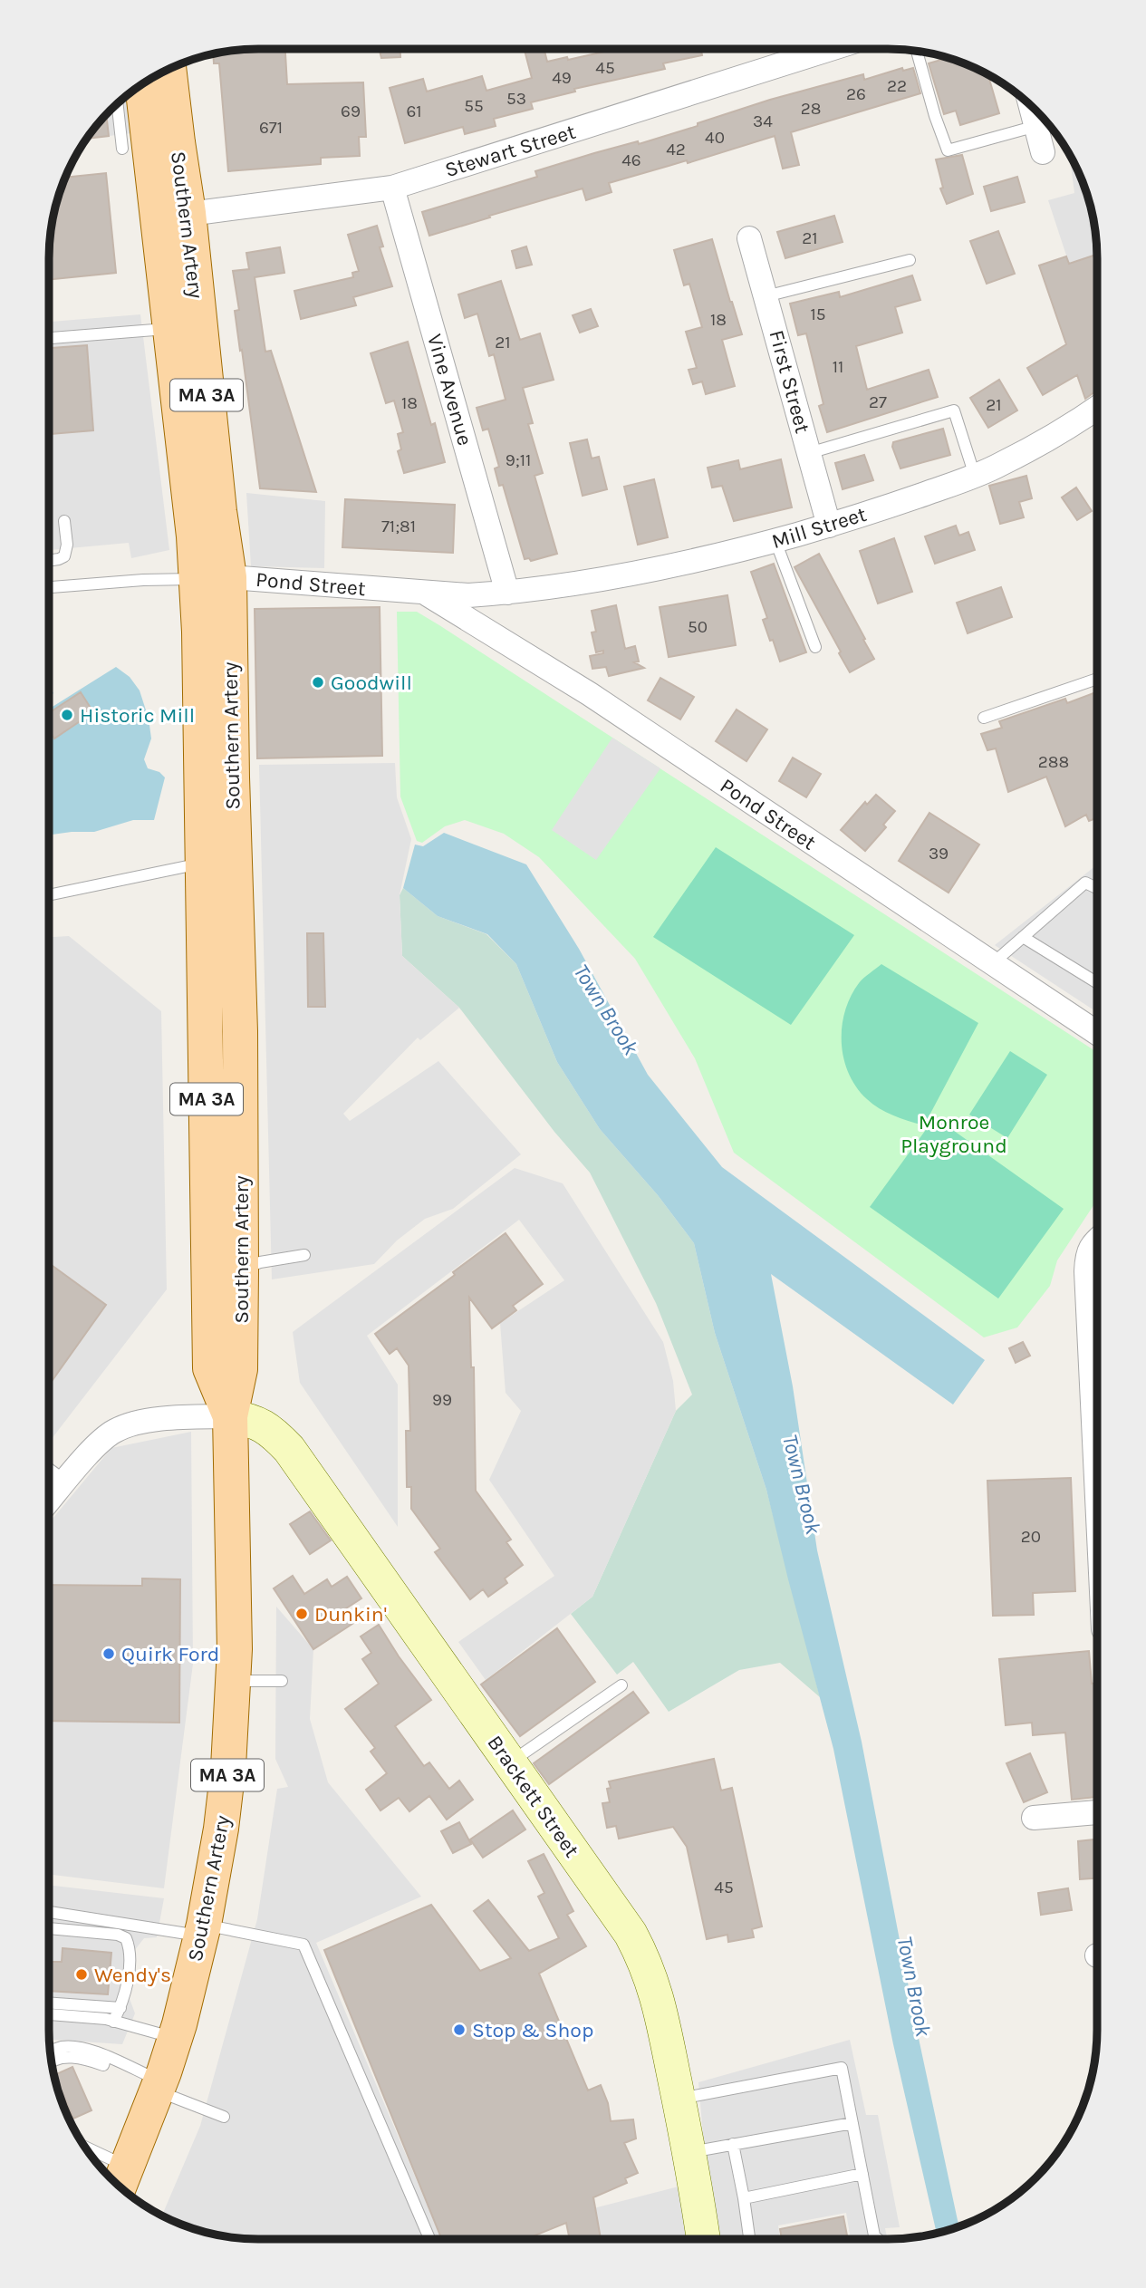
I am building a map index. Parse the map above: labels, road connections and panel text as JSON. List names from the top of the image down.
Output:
{
  "streets": {
    "main road": ["Southern Artery", "MA 3A"],
    "street": [
      "Stewart Street",
      "First Street",
      "Vine Avenue",
      "Mill Street",
      "Pond Street",
      "Brackett Street"
    ]
  },
  "crossings": [
    ["Stewart Street", "Southern Artery"],
    ["Stewart Street", "Vine Avenue"],
    ["Southern Artery", "Pond Street"],
    ["Southern Artery", "Brackett Street"],
    ["First Street", "Mill Street"],
    ["Vine Avenue", "Mill Street"],
    ["Vine Avenue", "Pond Street"],
    ["Mill Street", "Pond Street"]
  ],
  "water": ["Town Brook"],
  "parks": ["Monroe Playground"],
  "places": [
    "Goodwill",
    "Historic Mill",
    "Dunkin'",
    "Quirk Ford",
    "Wendy's",
    "Stop & Shop"
  ],
  "house_numbers": [
    "45",
    "49",
    "22",
    "26",
    "53",
    "55",
    "28",
    "69",
    "61",
    "34",
    "671",
    "40",
    "42",
    "46",
    "21",
    "15",
    "18",
    "21",
    "11",
    "27",
    "18",
    "21",
    "9;11",
    "71;81",
    "50",
    "288",
    "39",
    "99",
    "20",
    "45"
  ]
}
